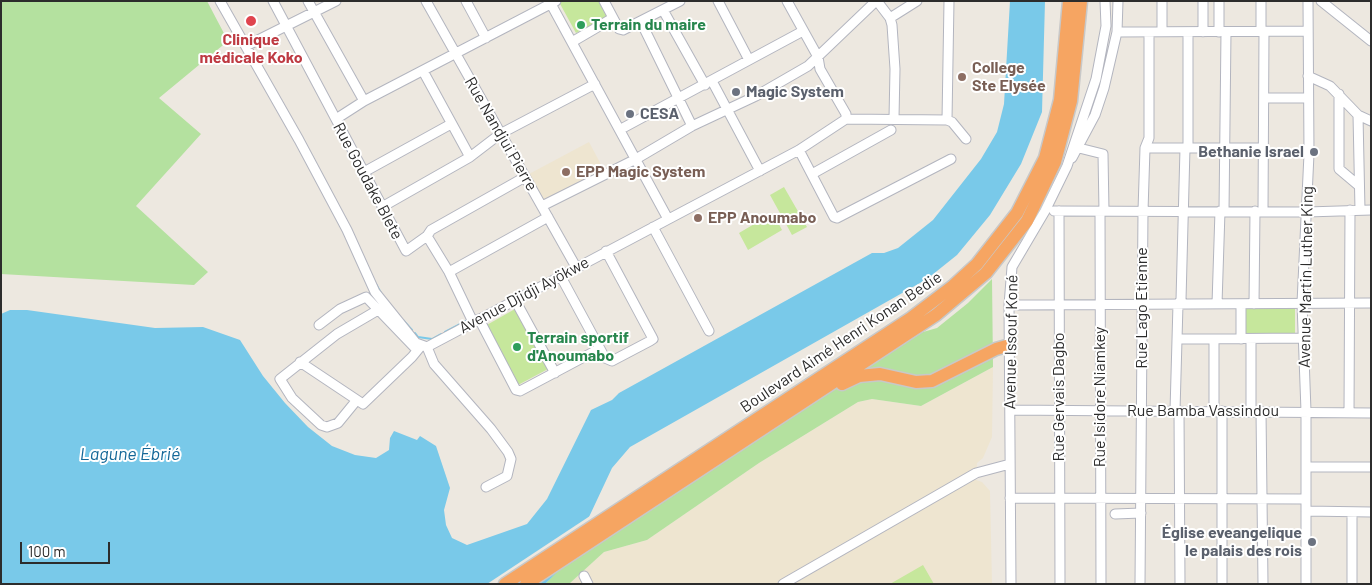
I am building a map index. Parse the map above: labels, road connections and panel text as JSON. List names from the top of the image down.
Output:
{
  "streets": {
    "highway": ["Boulevard Aimé Henri Konan Bedie"],
    "street": [
      "Rue Nandjui Pierre",
      "Rue Goudake Blete",
      "Avenue Martin Luther King",
      "Avenue Djidji Ayökwe",
      "Rue Lago Etienne",
      "Avenue Issouf Koné",
      "Rue Gervais Dagbo",
      "Rue Isidore Niamkey",
      "Rue Bamba Vassindou"
    ]
  },
  "crossings": [
    ["Rue Nandjui Pierre", "Avenue Djidji Ayökwe"],
    ["Rue Goudake Blete", "Avenue Djidji Ayökwe"],
    ["Avenue Martin Luther King", "Rue Bamba Vassindou"],
    ["Rue Lago Etienne", "Rue Bamba Vassindou"],
    ["Avenue Issouf Koné", "Rue Bamba Vassindou"],
    ["Rue Gervais Dagbo", "Rue Bamba Vassindou"],
    ["Rue Isidore Niamkey", "Rue Bamba Vassindou"]
  ],
  "water": ["Lagune Ébrié"],
  "places": [
    "Clinique médicale Koko",
    "Terrain du maire",
    "College Ste Elysée",
    "Magic System",
    "CESA",
    "Bethanie Israel",
    "EPP Magic System",
    "EPP Anoumabo",
    "Terrain sportif d'Anoumabo",
    "Église eveangelique le palais des rois"
  ],
  "scale_bar": "100 m"
}
